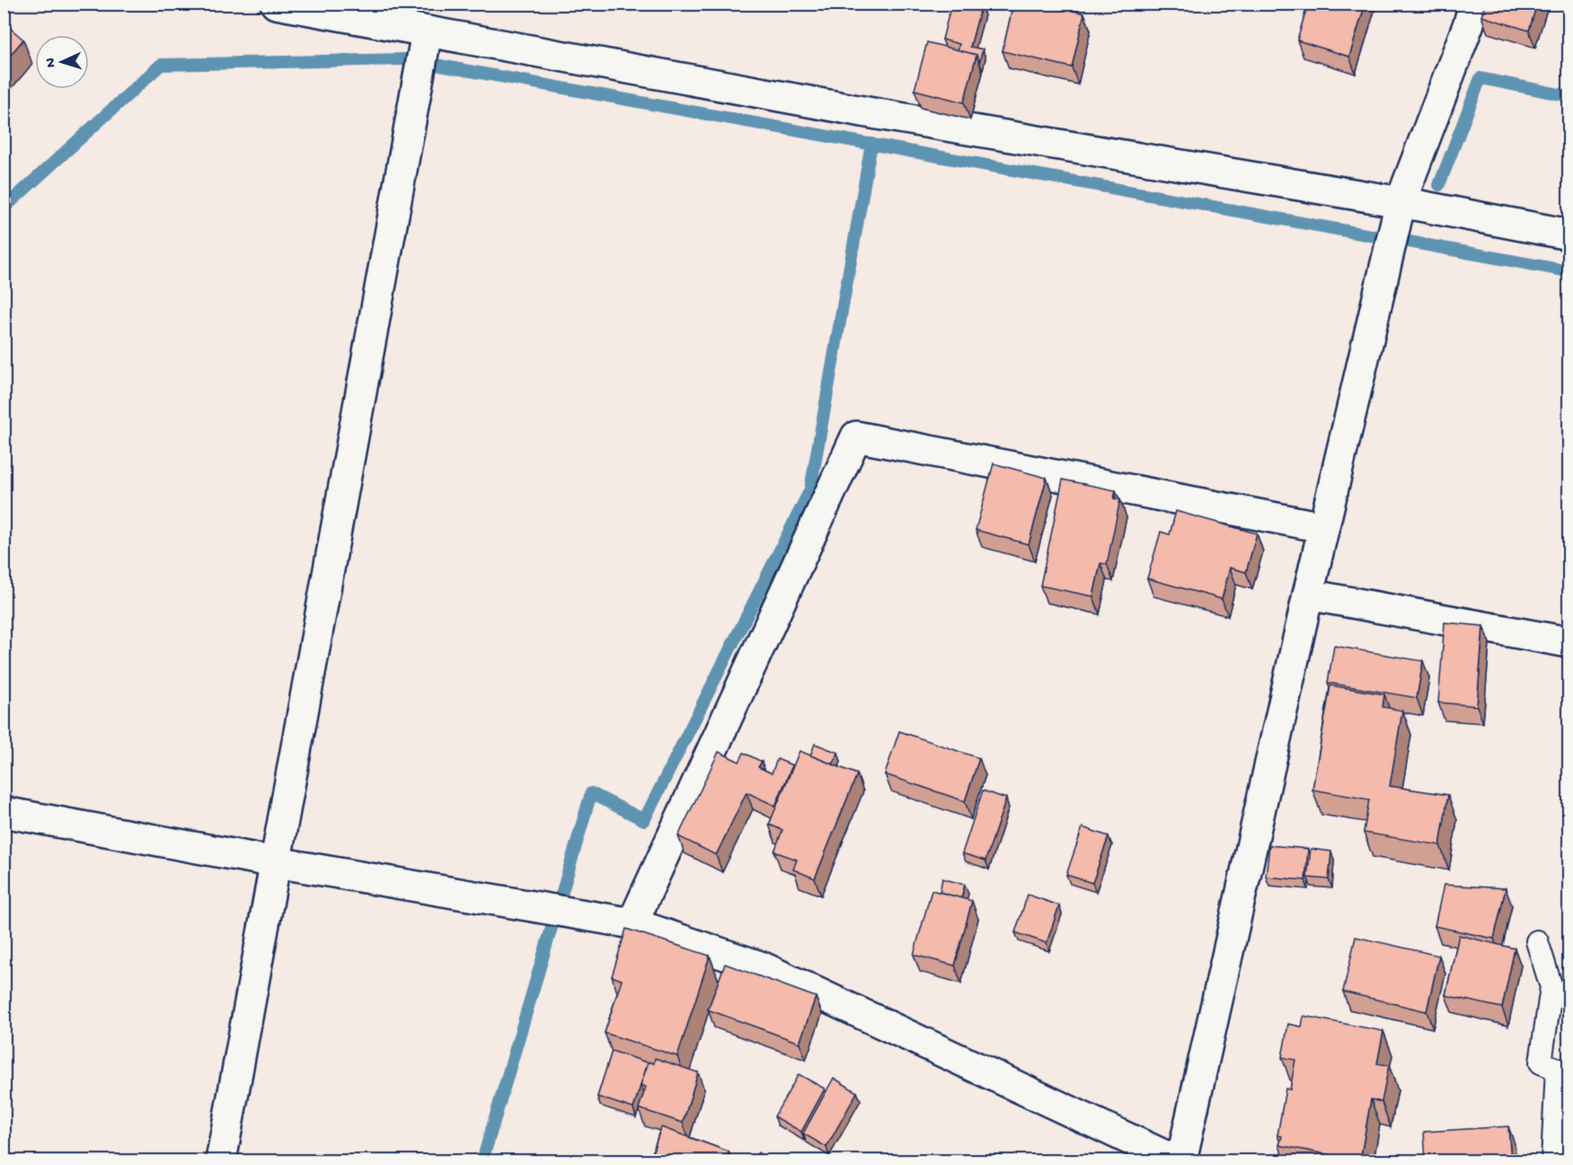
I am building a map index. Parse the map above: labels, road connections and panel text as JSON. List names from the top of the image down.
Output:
{
  "north": "left"
}
